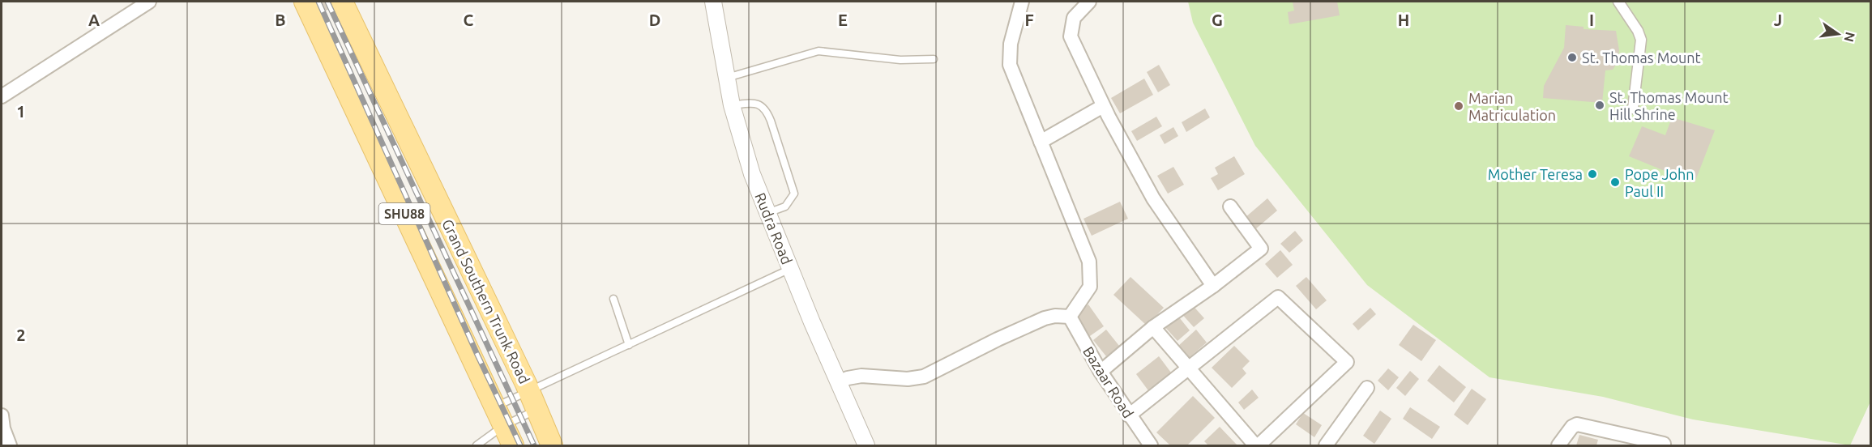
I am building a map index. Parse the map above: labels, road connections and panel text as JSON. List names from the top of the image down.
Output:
{
  "streets": {
    "main road": ["SHU88", "Grand Southern Trunk Road"],
    "street": ["Rudra Road", "Bazaar Road"]
  },
  "places": [
    "St. Thomas Mount",
    "St. Thomas Mount Hill Shrine",
    "Marian Matriculation",
    "Mother Teresa",
    "Pope John Paul II"
  ],
  "north": "right",
  "grid": {
    "columns": [
      "A",
      "B",
      "C",
      "D",
      "E",
      "F",
      "G",
      "H",
      "I",
      "J"
    ],
    "rows": ["1", "2"]
  }
}
